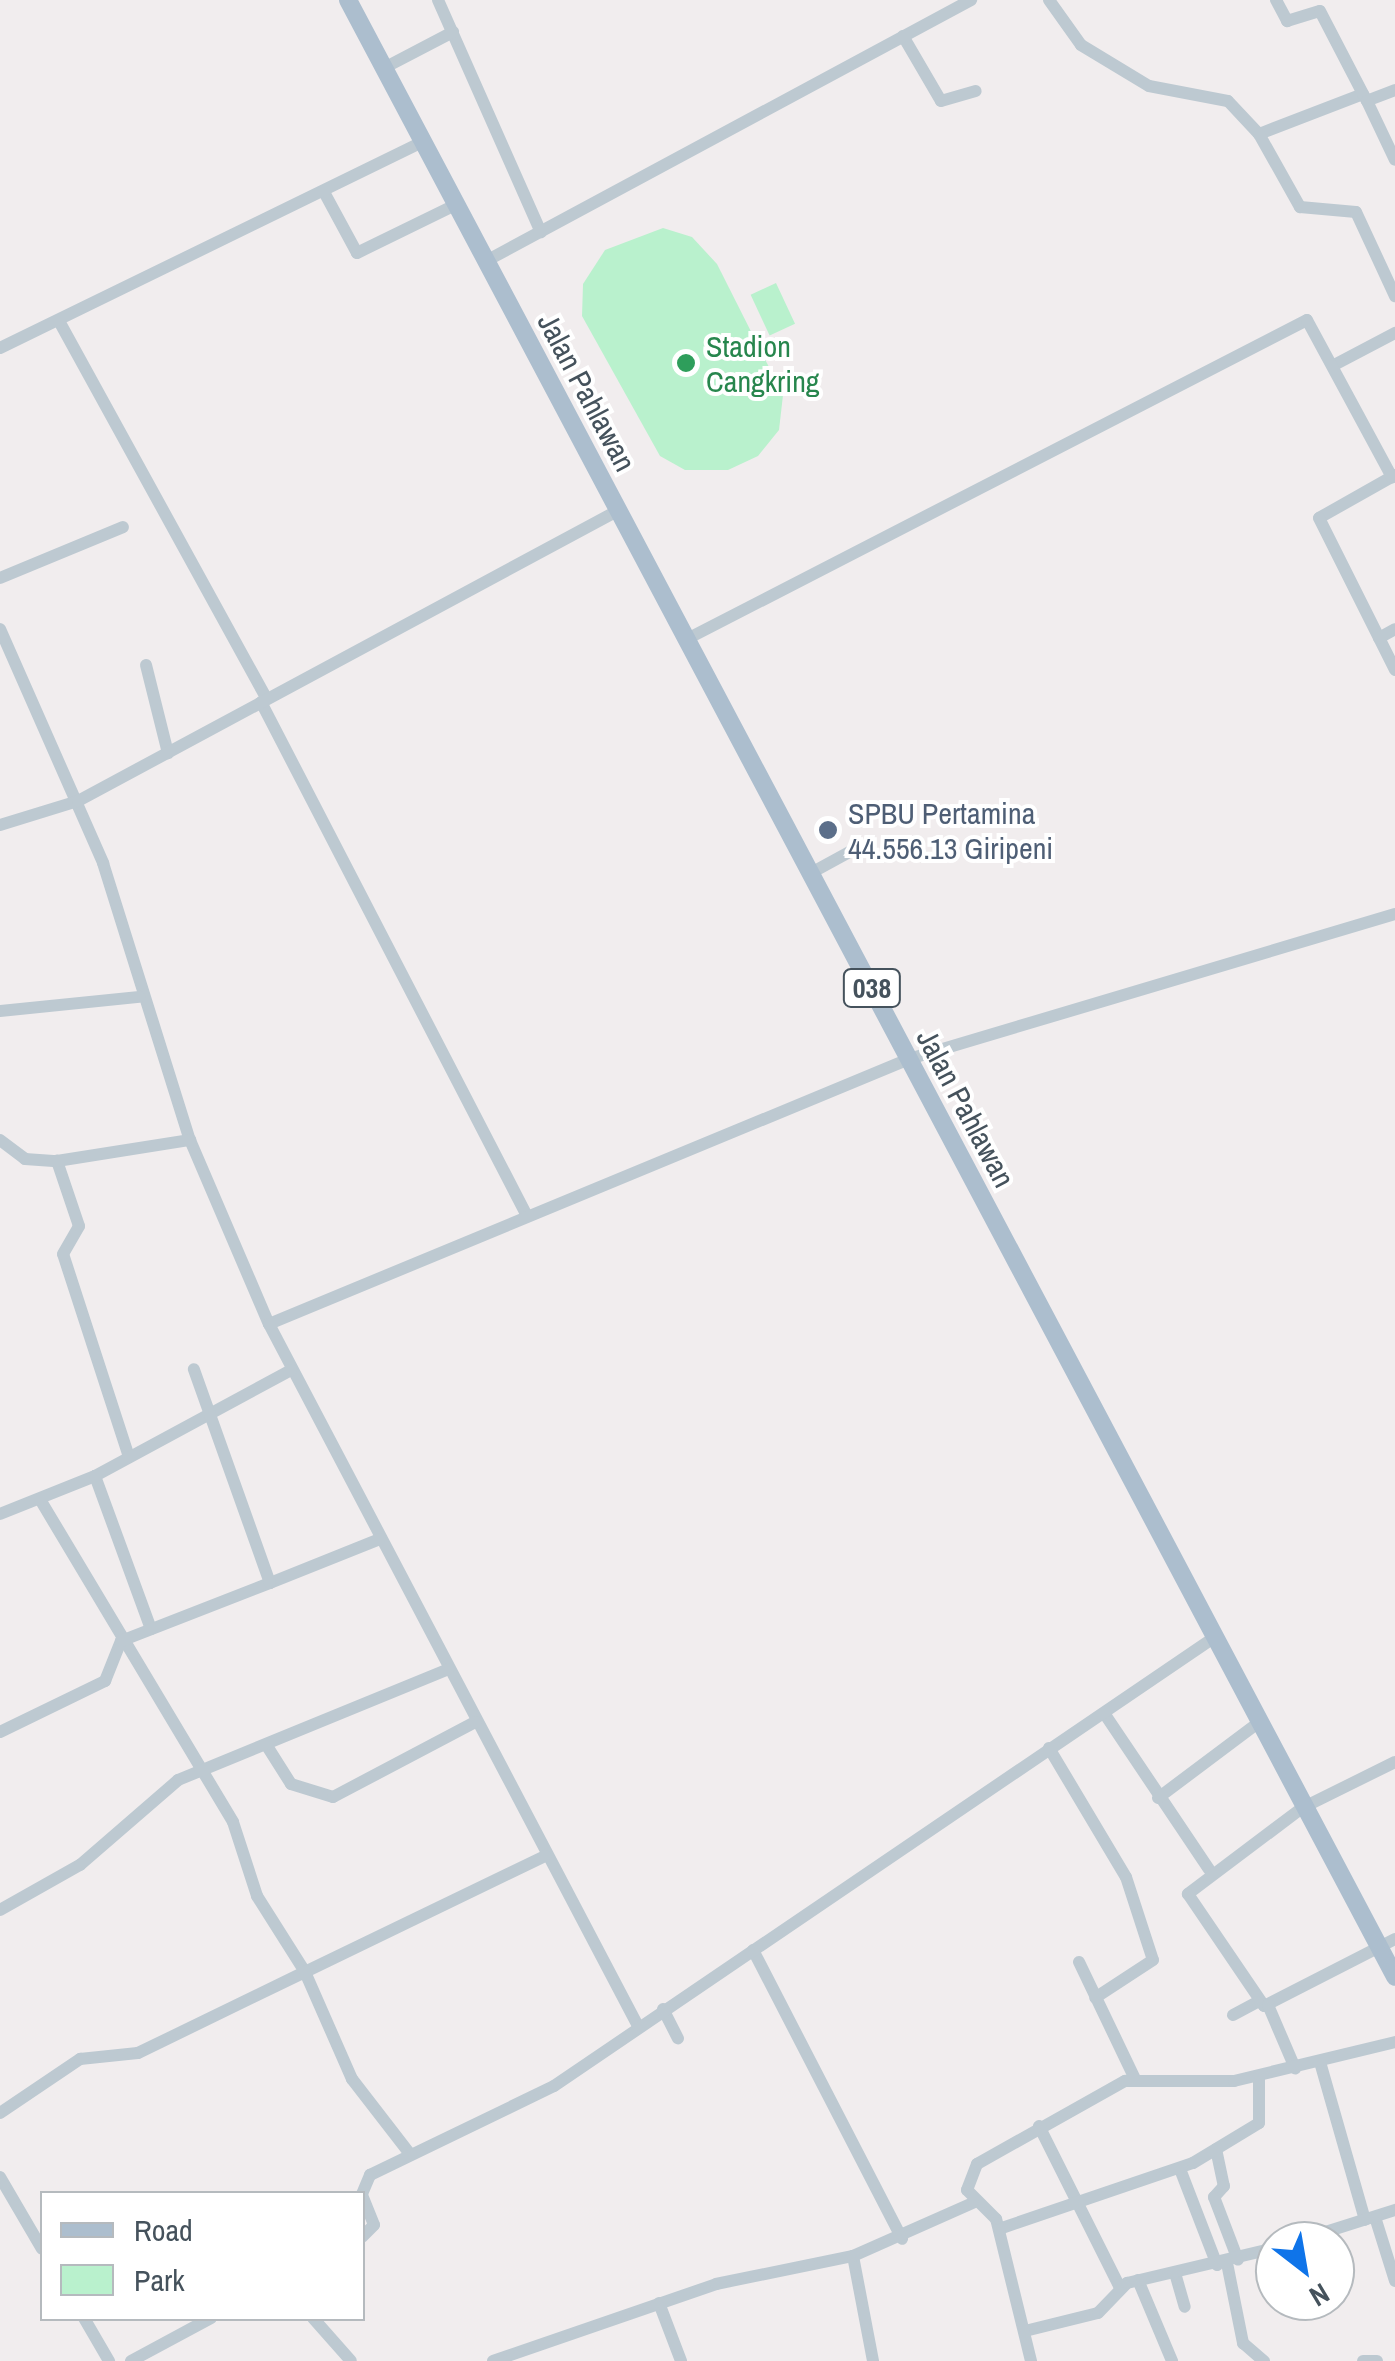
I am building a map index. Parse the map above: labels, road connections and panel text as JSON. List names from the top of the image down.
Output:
{
  "streets": {
    "main road": ["Jalan Pahlawan", "038"]
  },
  "places": ["Stadion Cangkring", "SPBU Pertamina 44.556.13 Giripeni"],
  "legend": ["Road", "Park"],
  "north": "bottom right"
}
